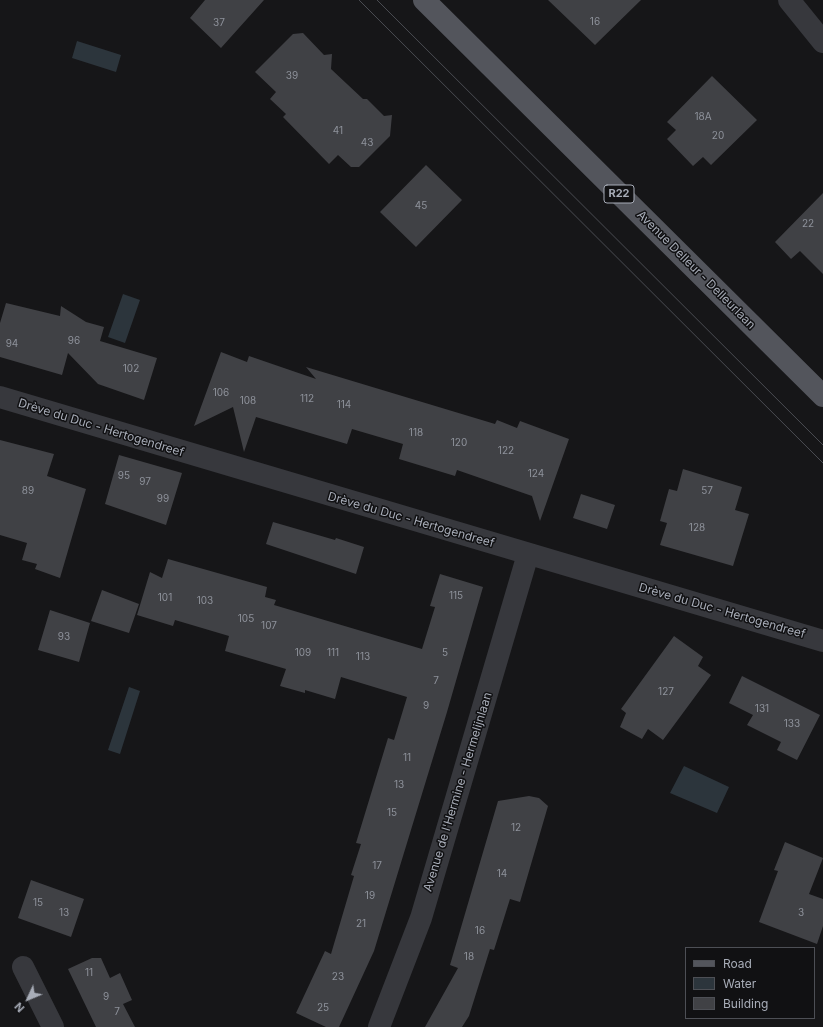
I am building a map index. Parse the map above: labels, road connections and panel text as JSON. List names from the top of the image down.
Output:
{
  "streets": {
    "main road": ["R22", "Avenue Delleur - Delleurlaan"],
    "street": ["Drève du Duc - Hertogendreef", "Avenue de l'Hermine - Hermelijnlaan"]
  },
  "crossings": [
    ["Drève du Duc - Hertogendreef", "Avenue de l'Hermine - Hermelijnlaan"]
  ],
  "house_numbers": [
    "16",
    "37",
    "39",
    "18A",
    "41",
    "20",
    "43",
    "45",
    "22",
    "96",
    "94",
    "102",
    "106",
    "112",
    "108",
    "114",
    "118",
    "120",
    "122",
    "124",
    "95",
    "97",
    "89",
    "57",
    "99",
    "128",
    "115",
    "101",
    "103",
    "105",
    "107",
    "93",
    "109",
    "111",
    "5",
    "113",
    "7",
    "127",
    "9",
    "131",
    "133",
    "11",
    "13",
    "15",
    "12",
    "17",
    "14",
    "19",
    "15",
    "13",
    "3",
    "21",
    "16",
    "18",
    "11",
    "23",
    "9",
    "25",
    "7"
  ],
  "legend": ["Road", "Water", "Building"],
  "north": "bottom left"
}
